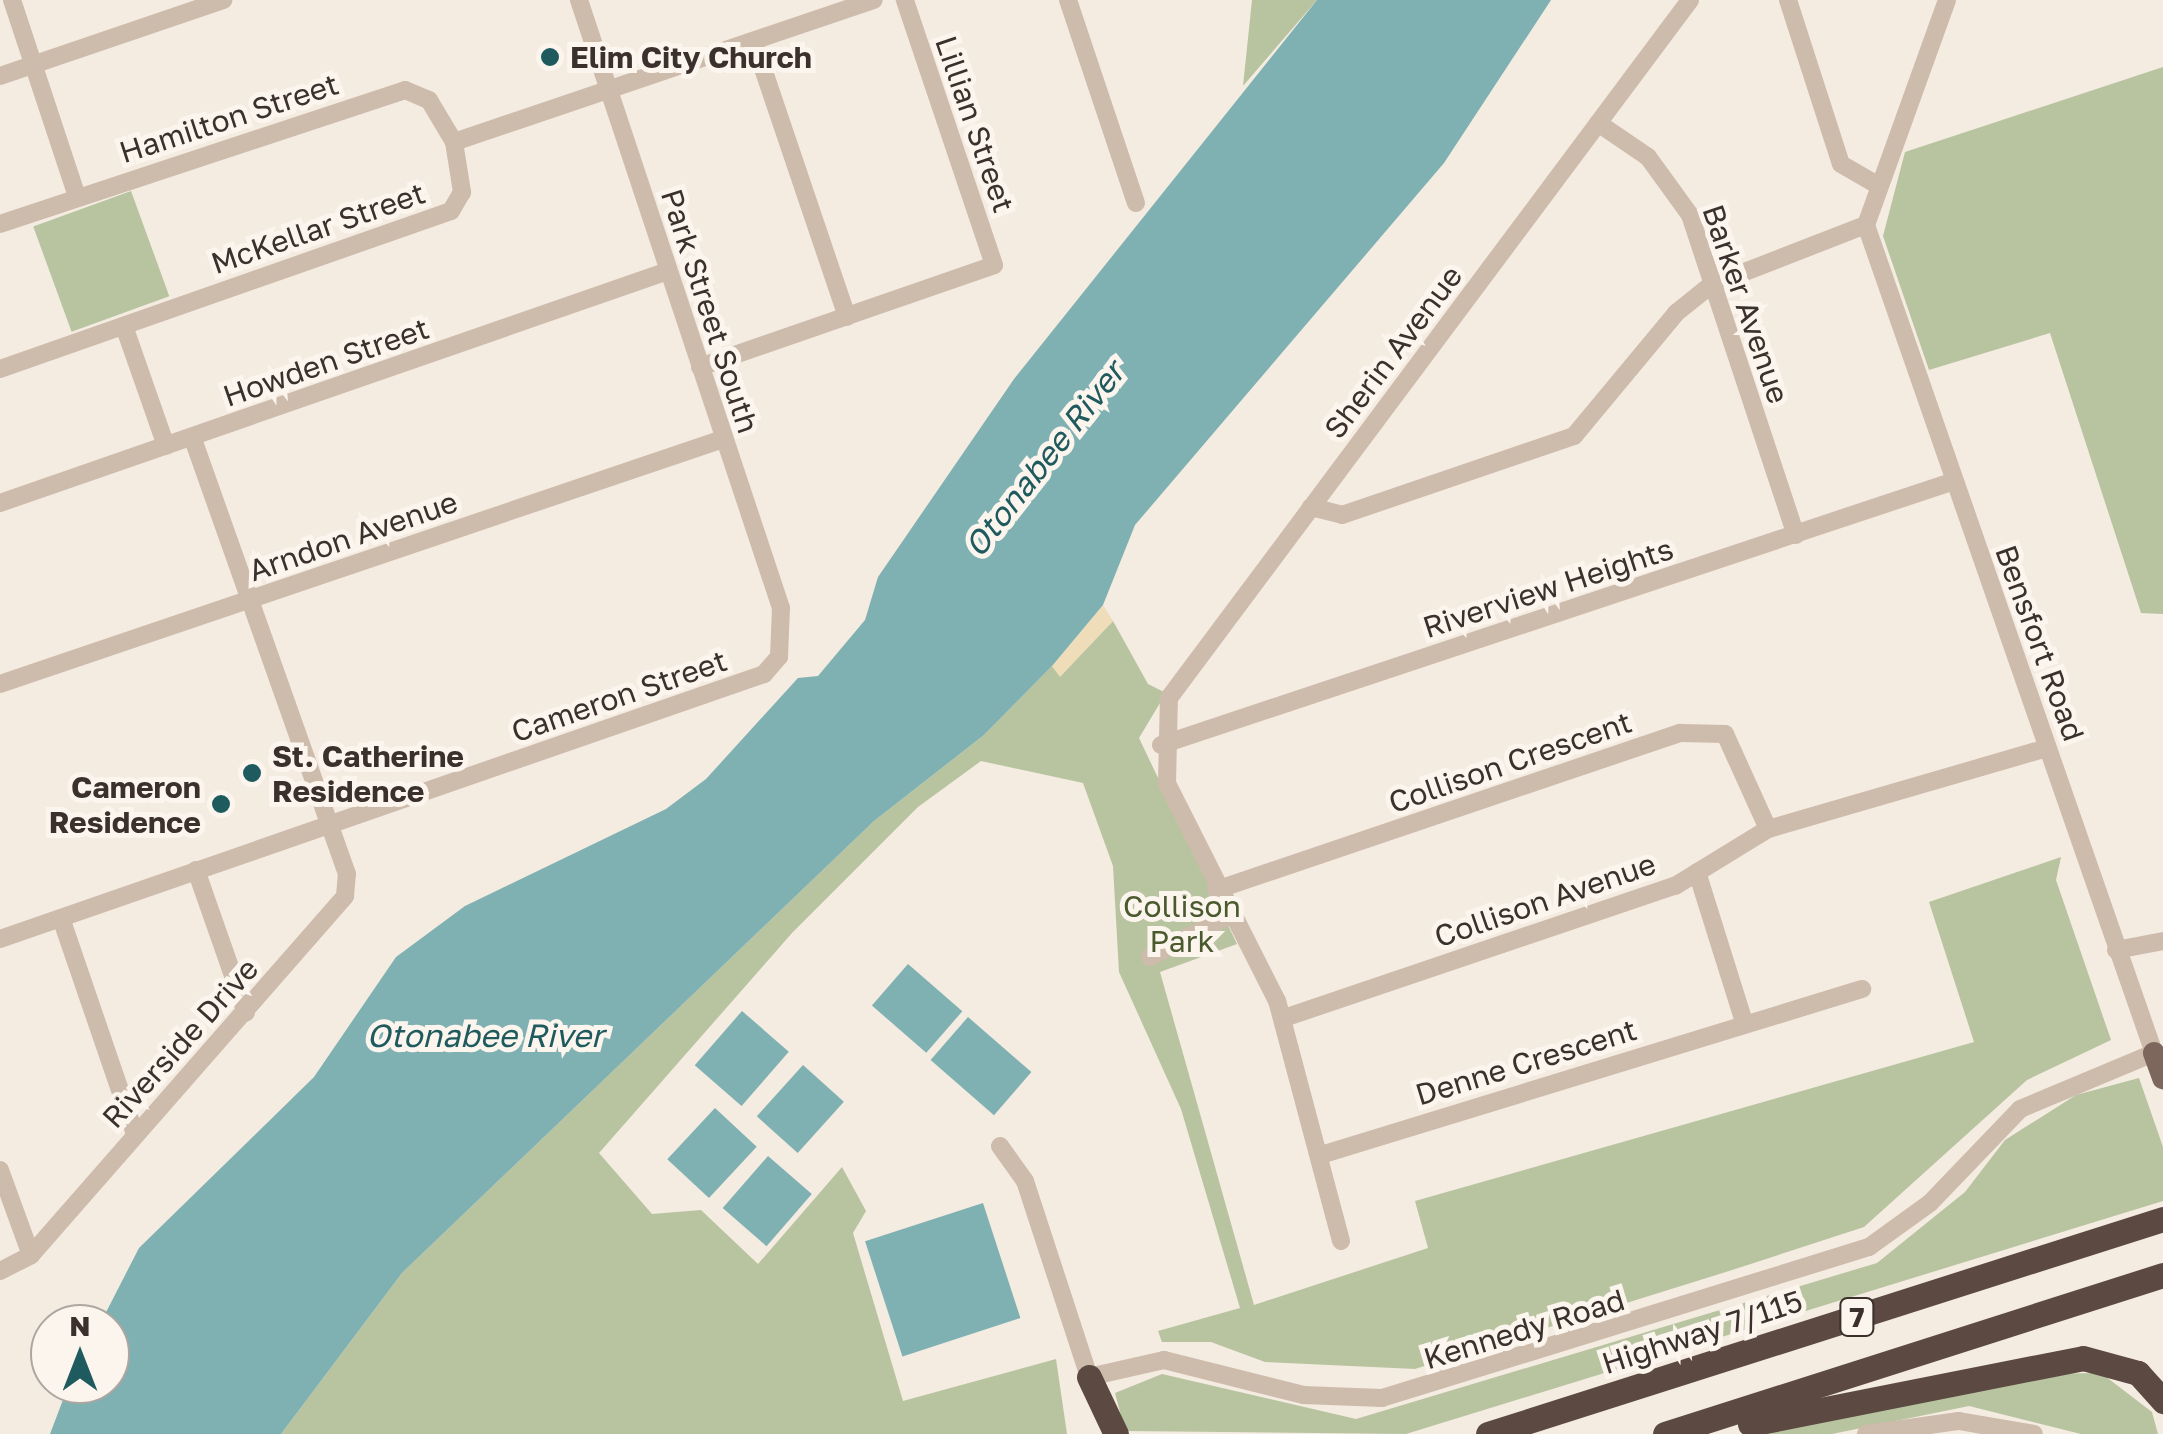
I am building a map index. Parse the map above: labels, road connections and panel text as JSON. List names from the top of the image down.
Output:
{
  "streets": {
    "highway": ["7", "Highway 7/115"],
    "main road": ["Bensfort Road"],
    "street": [
      "Hamilton Street",
      "Lillian Street",
      "McKellar Street",
      "Barker Avenue",
      "Park Street South",
      "Sherin Avenue",
      "Howden Street",
      "Arndon Avenue",
      "Riverview Heights",
      "Cameron Street",
      "Collison Crescent",
      "Collison Avenue",
      "Riverside Drive",
      "Denne Crescent",
      "Kennedy Road"
    ]
  },
  "crossings": [
    ["Hamilton Street", "McKellar Street"],
    ["Barker Avenue", "Sherin Avenue"],
    ["Barker Avenue", "Riverview Heights"],
    ["Park Street South", "Howden Street"],
    ["Park Street South", "Arndon Avenue"],
    ["Park Street South", "Cameron Street"],
    ["Sherin Avenue", "Riverview Heights"],
    ["Riverview Heights", "Bensfort Road"],
    ["Bensfort Road", "Collison Avenue"],
    ["Bensfort Road", "Kennedy Road"],
    ["Cameron Street", "Riverside Drive"],
    ["Collison Crescent", "Collison Avenue"]
  ],
  "water": ["Otonabee River"],
  "parks": ["Collison Park"],
  "places": ["Elim City Church", "St. Catherine Residence", "Cameron Residence"],
  "north": "top"
}
